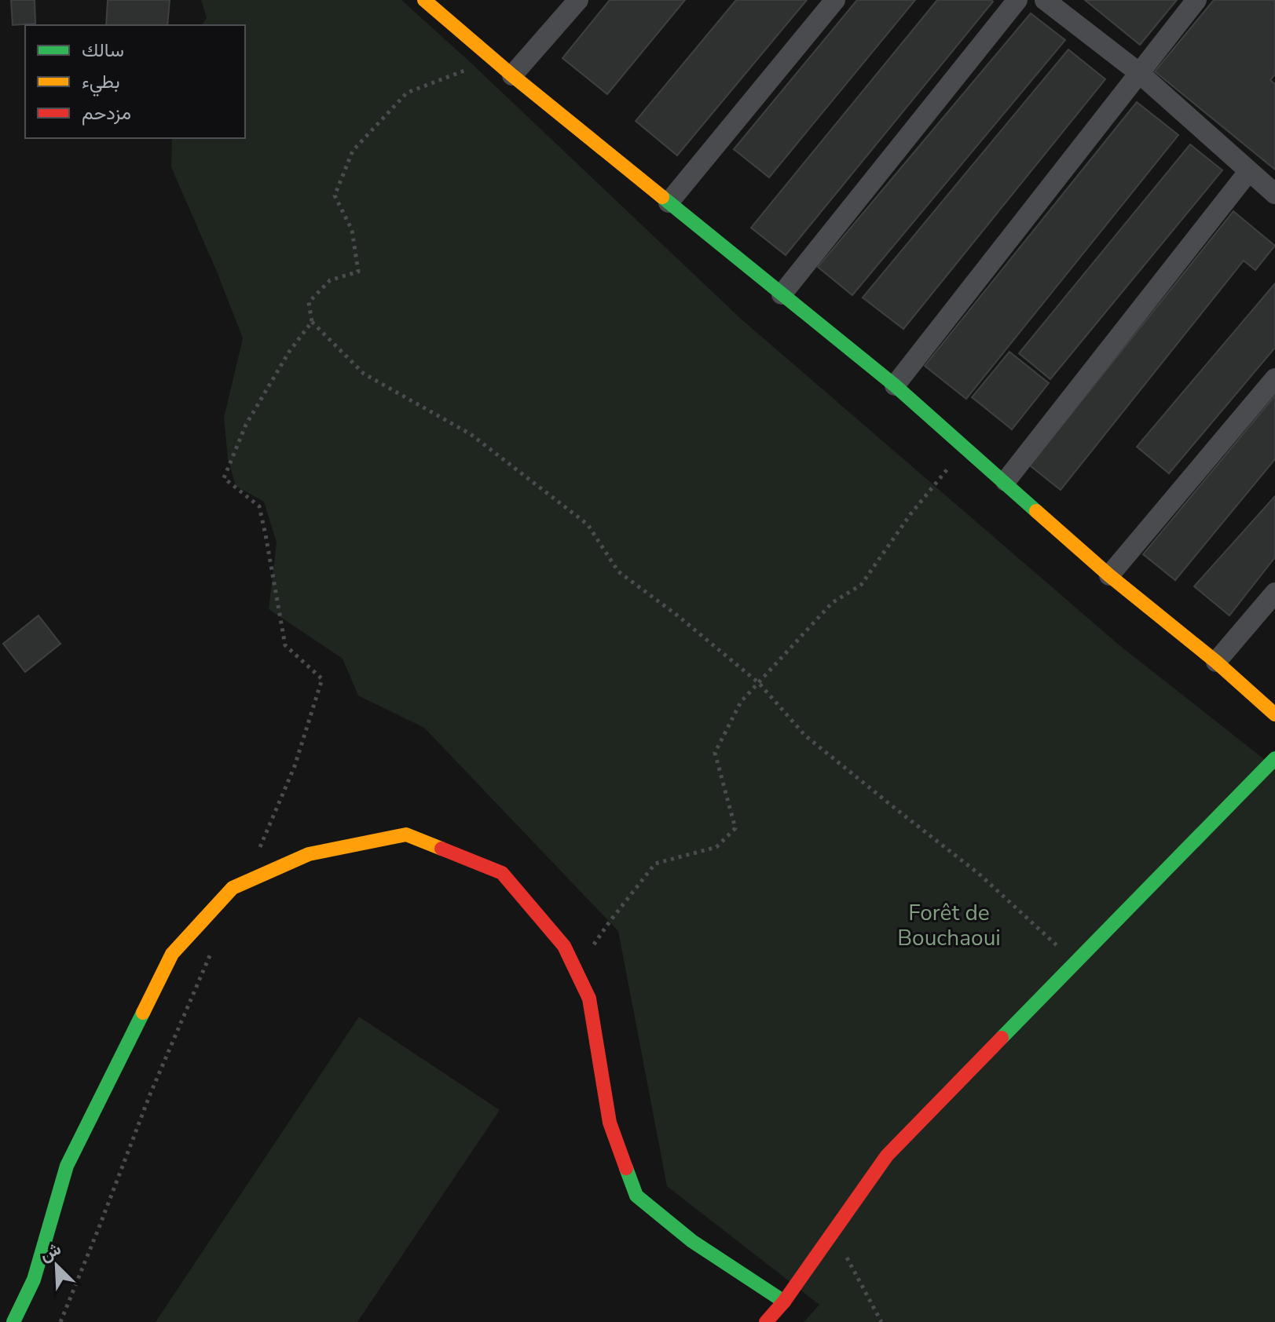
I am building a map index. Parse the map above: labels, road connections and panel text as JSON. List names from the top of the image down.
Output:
{
  "parks": ["Forêt de Bouchaoui"],
  "legend": ["سالك", "بطيء", "مزدحم"],
  "north": "top left"
}
